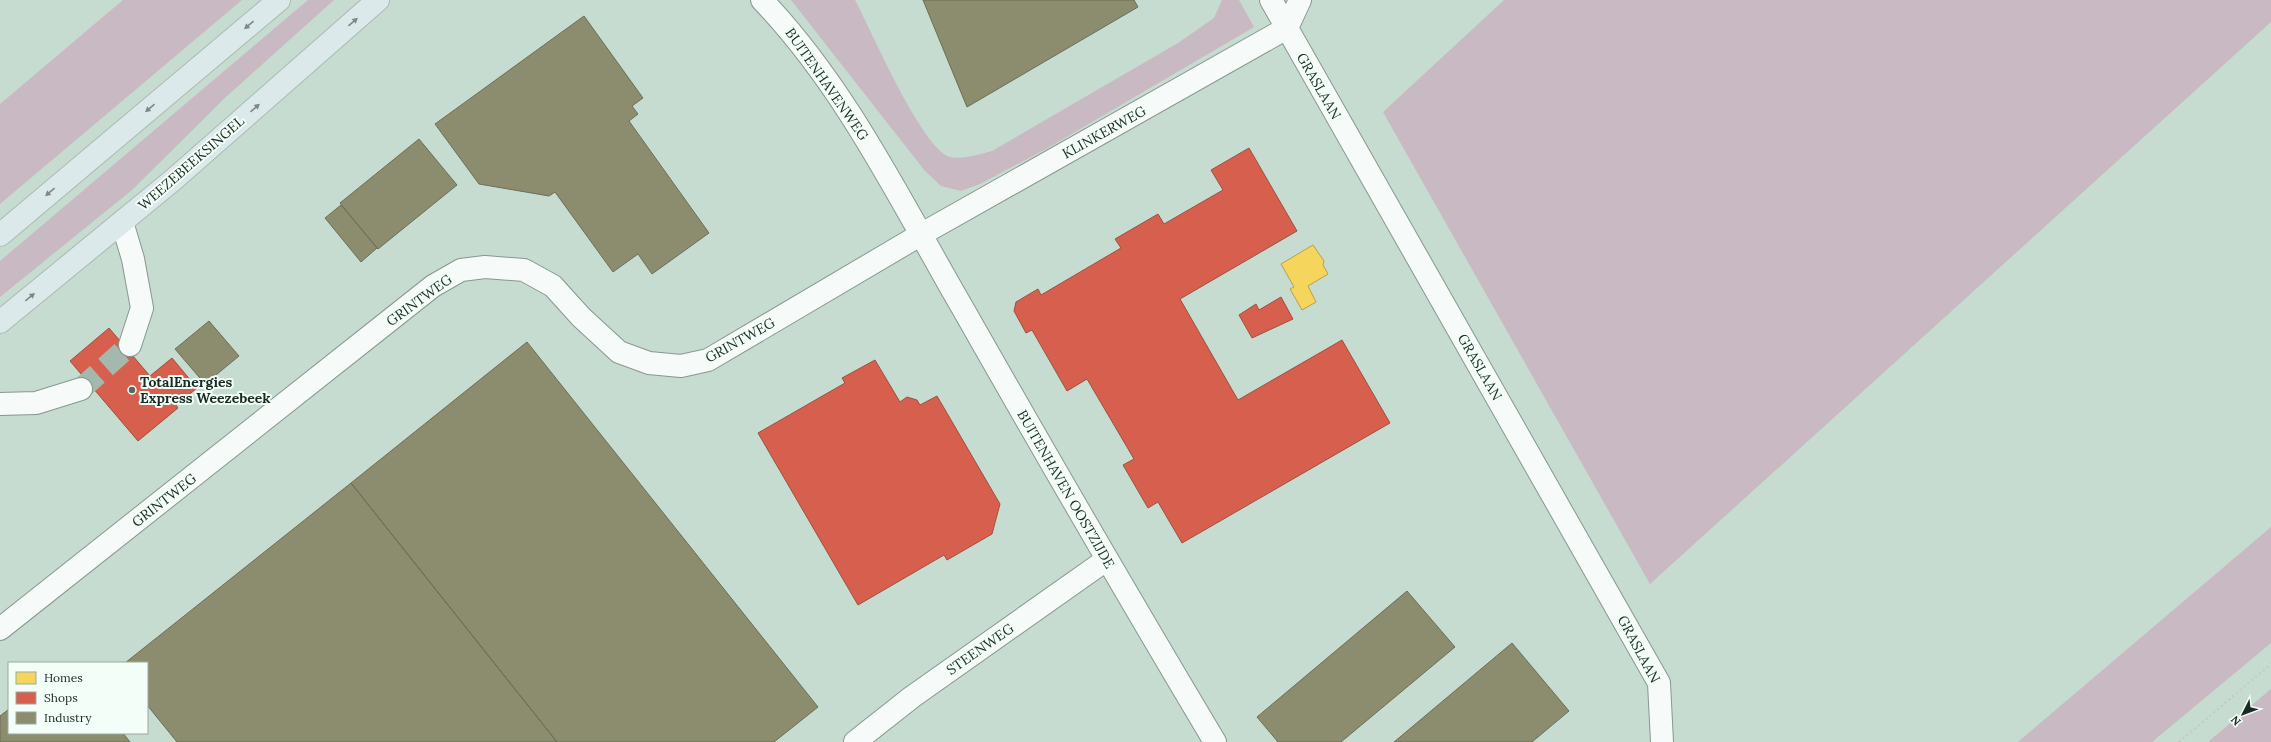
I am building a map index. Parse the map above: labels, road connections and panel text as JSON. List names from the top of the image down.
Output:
{
  "streets": {
    "main road": ["WEEZEBEEKSINGEL"],
    "street": [
      "BUITENHAVENWEG",
      "GRASLAAN",
      "KLINKERWEG",
      "GRINTWEG",
      "BUITENHAVEN OOSTZIJDE",
      "STEENWEG"
    ]
  },
  "crossings": [
    ["BUITENHAVENWEG", "KLINKERWEG"],
    ["BUITENHAVENWEG", "GRINTWEG"],
    ["BUITENHAVENWEG", "BUITENHAVEN OOSTZIJDE"],
    ["GRASLAAN", "KLINKERWEG"],
    ["KLINKERWEG", "GRINTWEG"],
    ["KLINKERWEG", "BUITENHAVEN OOSTZIJDE"],
    ["GRINTWEG", "BUITENHAVEN OOSTZIJDE"],
    ["BUITENHAVEN OOSTZIJDE", "STEENWEG"]
  ],
  "places": ["TotalEnergies Express Weezebeek"],
  "legend": ["Homes", "Shops", "Industry"],
  "north": "bottom left"
}
